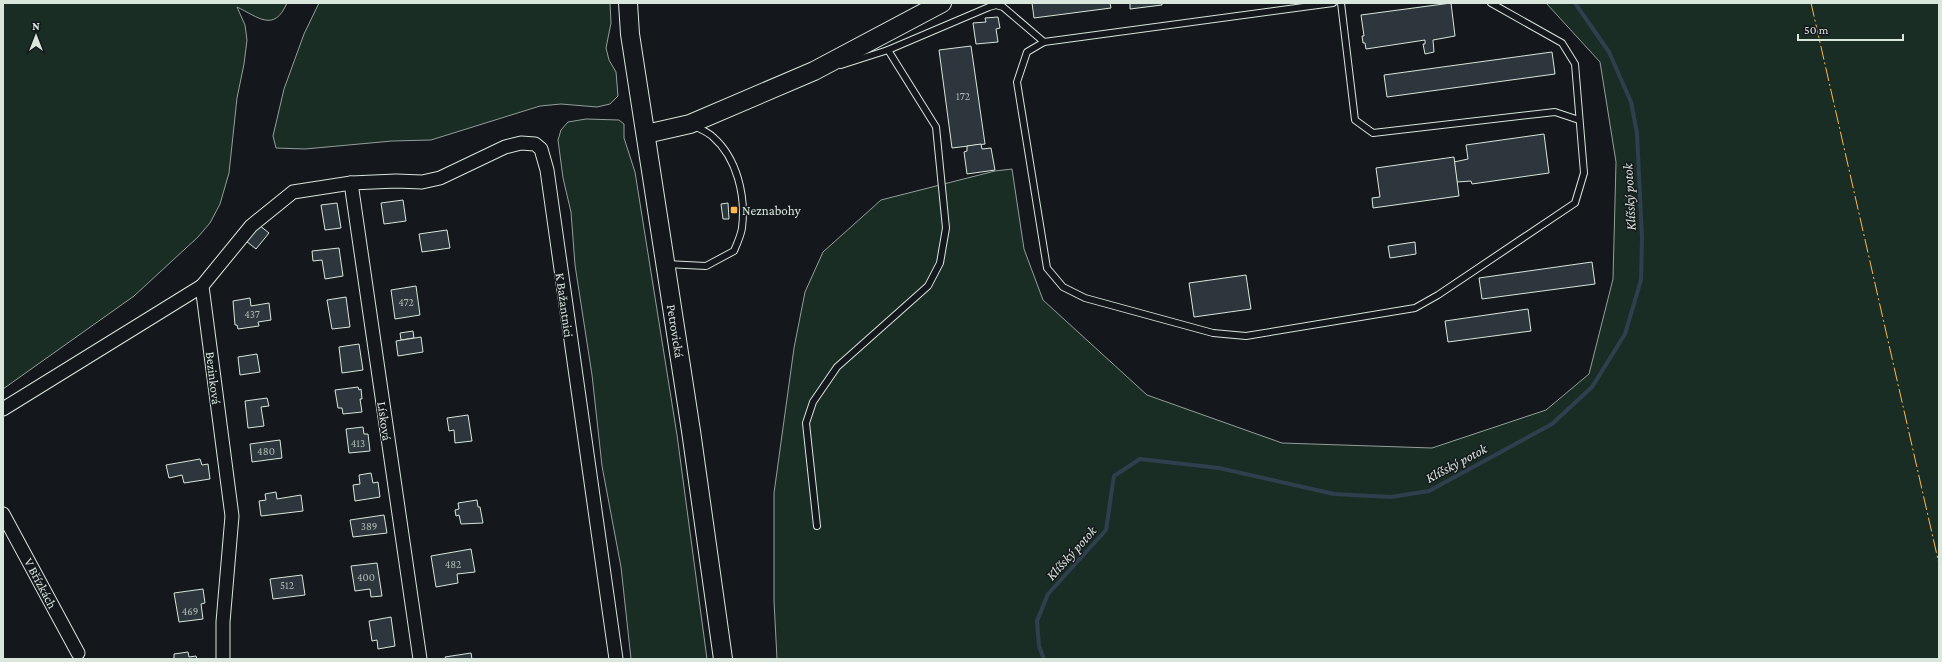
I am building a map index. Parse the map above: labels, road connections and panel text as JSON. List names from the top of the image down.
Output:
{
  "streets": {
    "main road": ["Petrovická"],
    "street": [
      "K Bažantnici",
      "Bezinková",
      "Lísková",
      "V Břízkách"
    ]
  },
  "crossings": [
    ["K Bažantnici", "Lísková"]
  ],
  "water": ["Klíšský potok"],
  "places": {
    "transit": ["Neznabohy"]
  },
  "house_numbers": [
    "172",
    "472",
    "437",
    "413",
    "480",
    "389",
    "482",
    "400",
    "512",
    "469"
  ],
  "scale_bar": "50 m",
  "north": "top"
}
